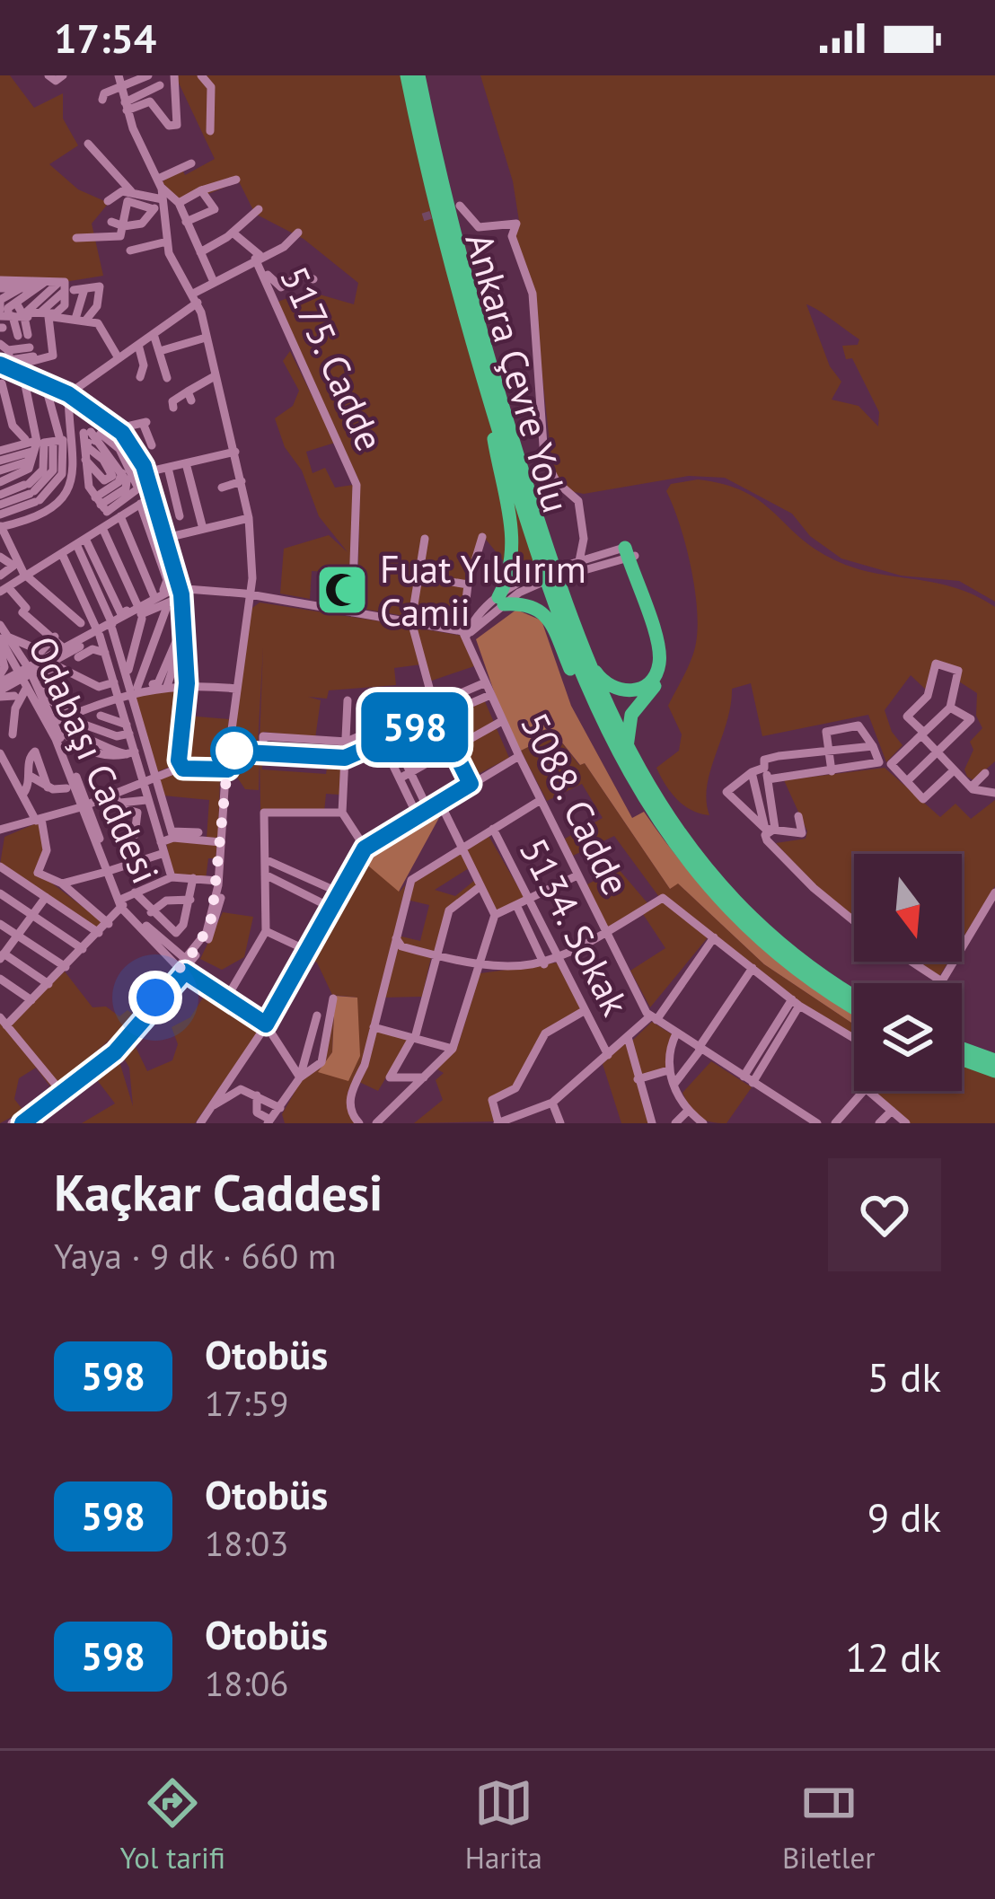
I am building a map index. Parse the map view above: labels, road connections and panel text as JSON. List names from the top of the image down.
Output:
{
  "streets": {
    "highway": ["Ankara Çevre Yolu"],
    "street": [
      "5175. Cadde",
      "Odabaşı Caddesi",
      "5088. Cadde",
      "5134. Sokak"
    ]
  },
  "places": {
    "mosque": ["Fuat Yıldırım Camii"]
  },
  "lines": ["bus line 598"],
  "north": "bottom",
  "page": {
    "status": "17:54",
    "on_map": "598",
    "heading": ["Kaçkar Caddesi", "Yaya · 9 dk · 660 m"],
    "list": [
      {
        "mark": "598",
        "name": "Otobüs",
        "note": "17:59",
        "value": "5 dk"
      },
      {
        "mark": "598",
        "name": "Otobüs",
        "note": "18:03",
        "value": "9 dk"
      },
      {
        "mark": "598",
        "name": "Otobüs",
        "note": "18:06",
        "value": "12 dk"
      }
    ],
    "tabs": ["Yol tarifi", "Harita", "Biletler"]
  }
}
